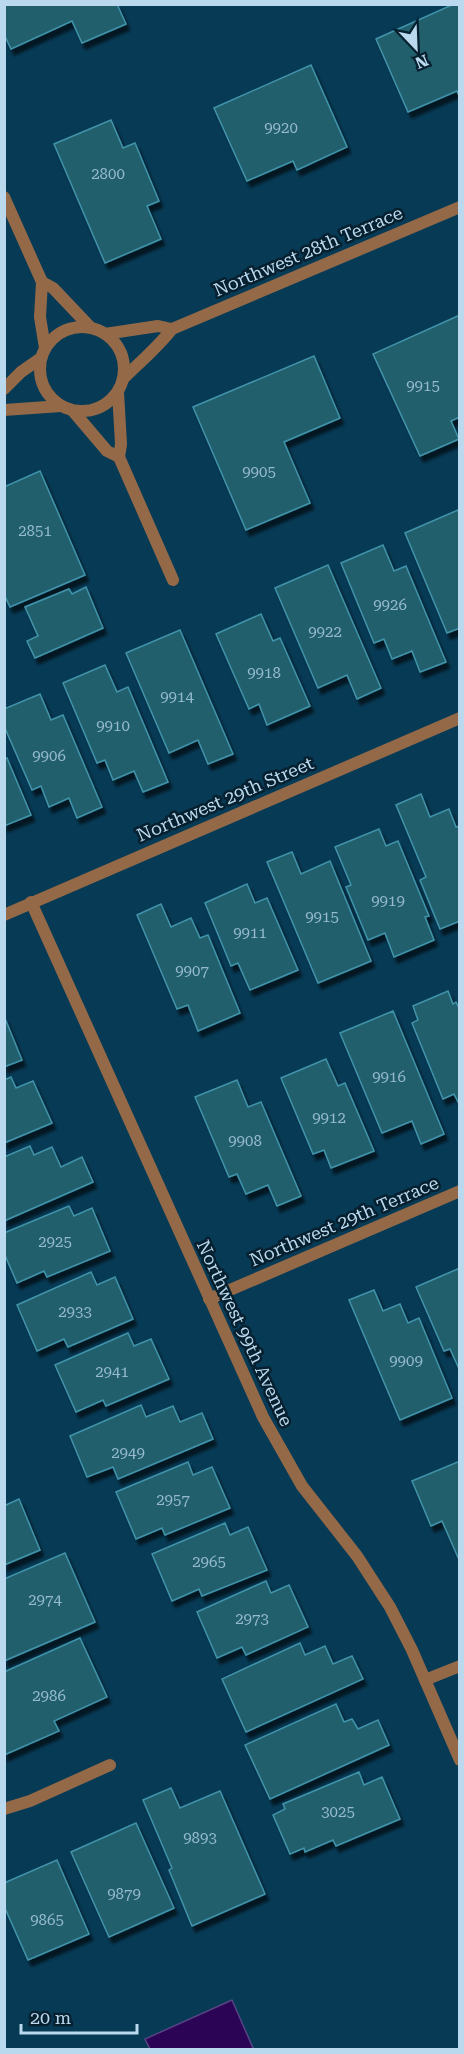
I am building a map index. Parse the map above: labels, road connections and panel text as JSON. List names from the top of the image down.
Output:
{
  "streets": {
    "street": [
      "Northwest 28th Terrace",
      "Northwest 29th Street",
      "Northwest 29th Terrace",
      "Northwest 99th Avenue"
    ]
  },
  "crossings": [
    ["Northwest 29th Street", "Northwest 99th Avenue"],
    ["Northwest 29th Terrace", "Northwest 99th Avenue"]
  ],
  "house_numbers": [
    "9920",
    "2800",
    "9915",
    "9905",
    "2851",
    "9926",
    "9922",
    "9918",
    "9914",
    "9910",
    "9906",
    "9919",
    "9915",
    "9911",
    "9907",
    "9916",
    "9912",
    "9908",
    "2925",
    "2933",
    "9909",
    "2941",
    "2949",
    "2957",
    "2965",
    "2974",
    "2973",
    "2986",
    "3025",
    "9893",
    "9879",
    "9865"
  ],
  "scale_bar": "20 m",
  "north": "bottom right"
}
